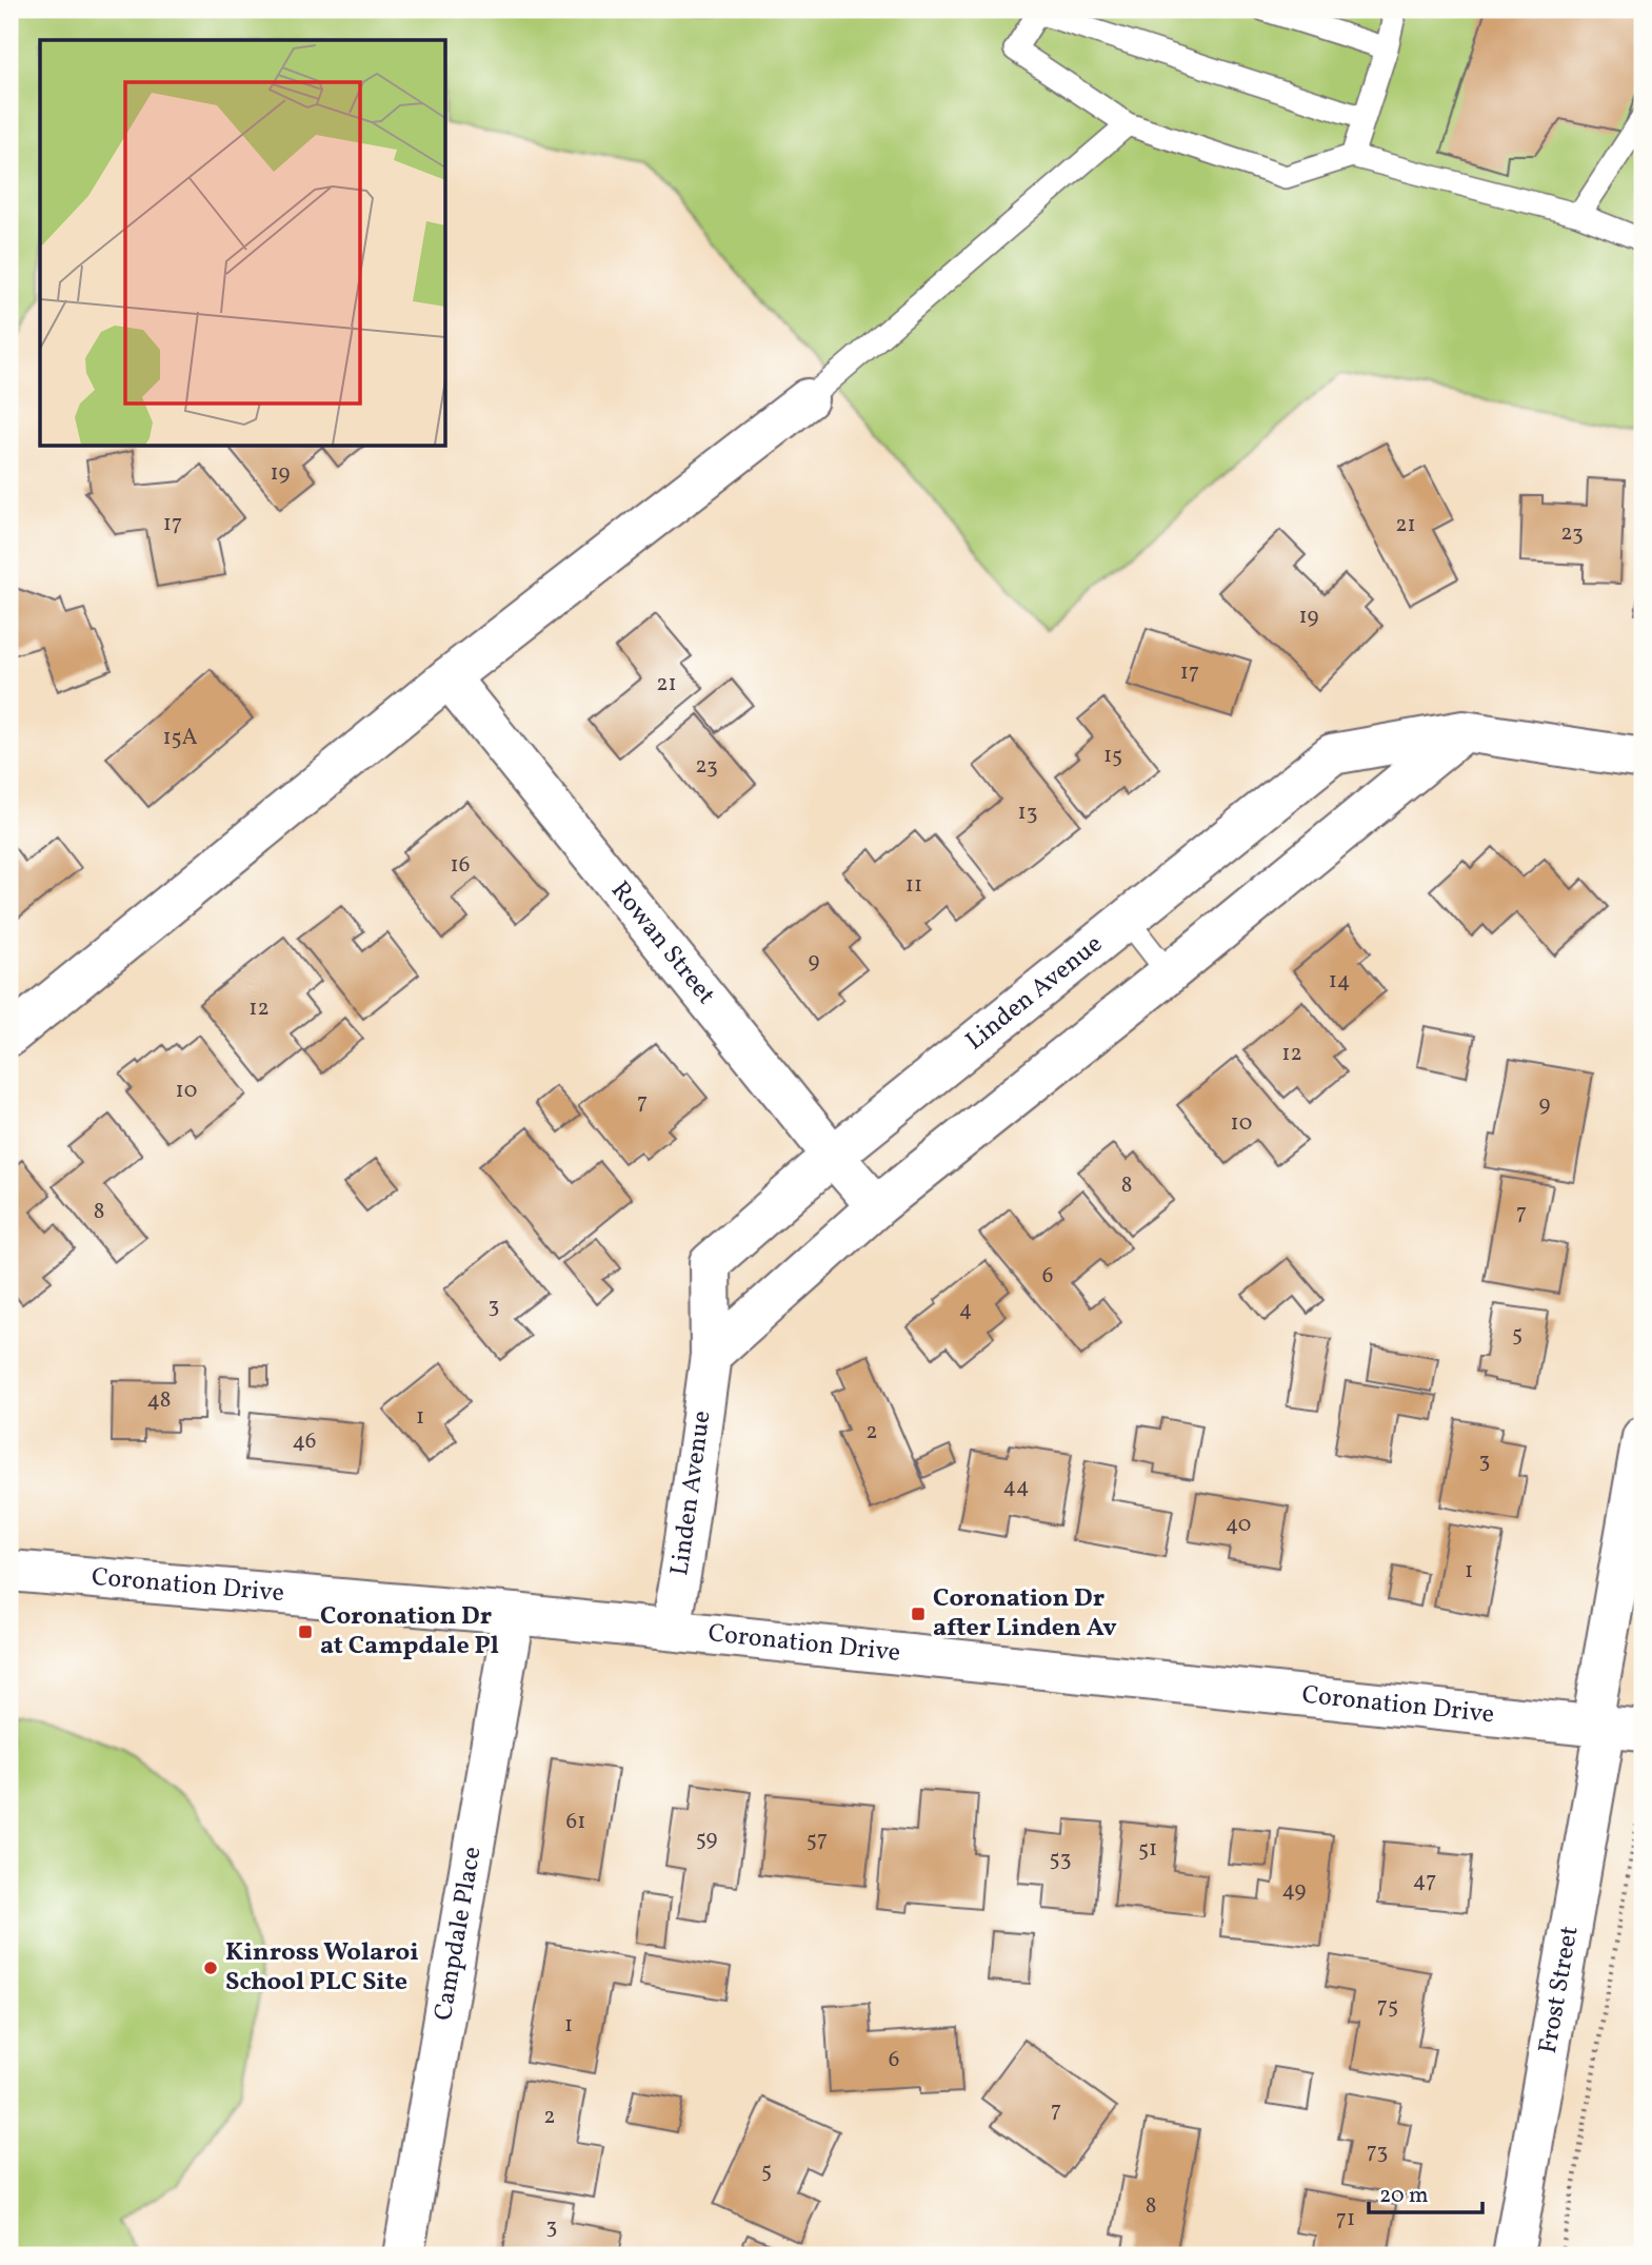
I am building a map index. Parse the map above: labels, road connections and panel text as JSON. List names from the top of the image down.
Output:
{
  "streets": {
    "street": [
      "Rowan Street",
      "Linden Avenue",
      "Coronation Drive",
      "Campdale Place",
      "Frost Street"
    ]
  },
  "crossings": [
    ["Rowan Street", "Linden Avenue"],
    ["Linden Avenue", "Coronation Drive"],
    ["Coronation Drive", "Campdale Place"],
    ["Coronation Drive", "Frost Street"]
  ],
  "places": {
    "transit": ["Coronation Dr after Linden Av", "Coronation Dr at Campdale Pl"],
    "other": ["Kinross Wolaroi School PLC Site"]
  },
  "house_numbers": [
    "19",
    "17",
    "21",
    "23",
    "19",
    "17",
    "21",
    "15A",
    "15",
    "23",
    "13",
    "16",
    "11",
    "9",
    "14",
    "12",
    "12",
    "10",
    "7",
    "9",
    "10",
    "8",
    "8",
    "7",
    "6",
    "3",
    "4",
    "5",
    "48",
    "1",
    "2",
    "46",
    "3",
    "44",
    "40",
    "1",
    "61",
    "59",
    "57",
    "51",
    "53",
    "47",
    "49",
    "75",
    "1",
    "6",
    "7",
    "2",
    "73",
    "5",
    "8",
    "71",
    "3"
  ],
  "scale_bar": "20 m"
}
